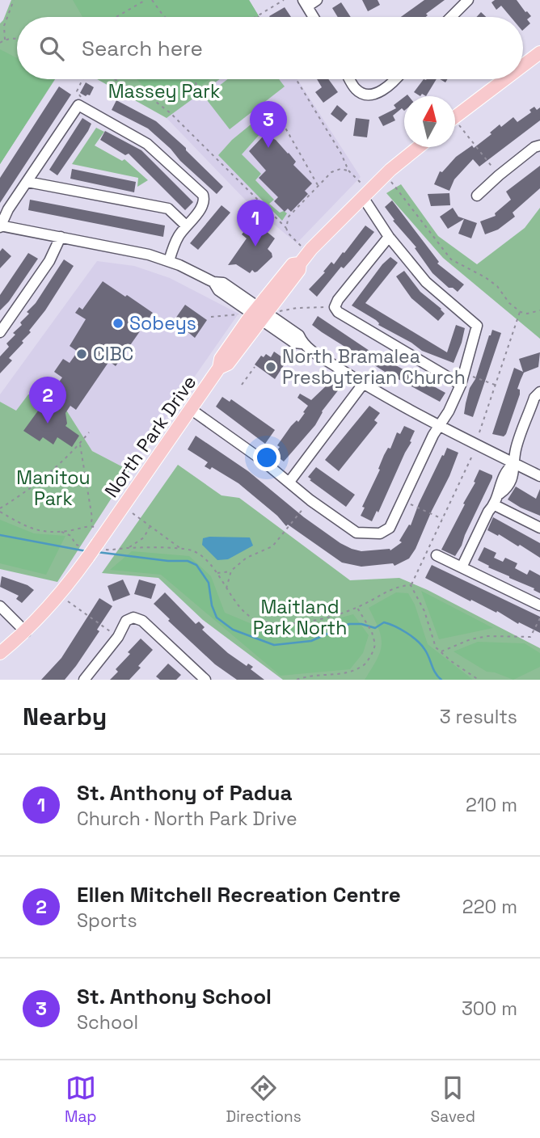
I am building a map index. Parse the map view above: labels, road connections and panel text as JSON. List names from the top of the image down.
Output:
{
  "streets": {
    "main road": ["North Park Drive"]
  },
  "parks": ["Massey Park", "Manitou Park", "Maitland Park North"],
  "places": ["Sobeys", "CIBC", "North Bramalea Presbyterian Church"],
  "north": "top",
  "page": {
    "search": "Search here",
    "pins": ["3", "1", "2"],
    "heading": ["Nearby", "3 results"],
    "list": [
      {
        "mark": "1",
        "name": "St. Anthony of Padua",
        "note": "Church · North Park Drive",
        "value": "210 m"
      },
      {
        "mark": "2",
        "name": "Ellen Mitchell Recreation Centre",
        "note": "Sports",
        "value": "220 m"
      },
      {
        "mark": "3",
        "name": "St. Anthony School",
        "note": "School",
        "value": "300 m"
      }
    ],
    "nav": ["Map", "Directions", "Saved"]
  }
}
